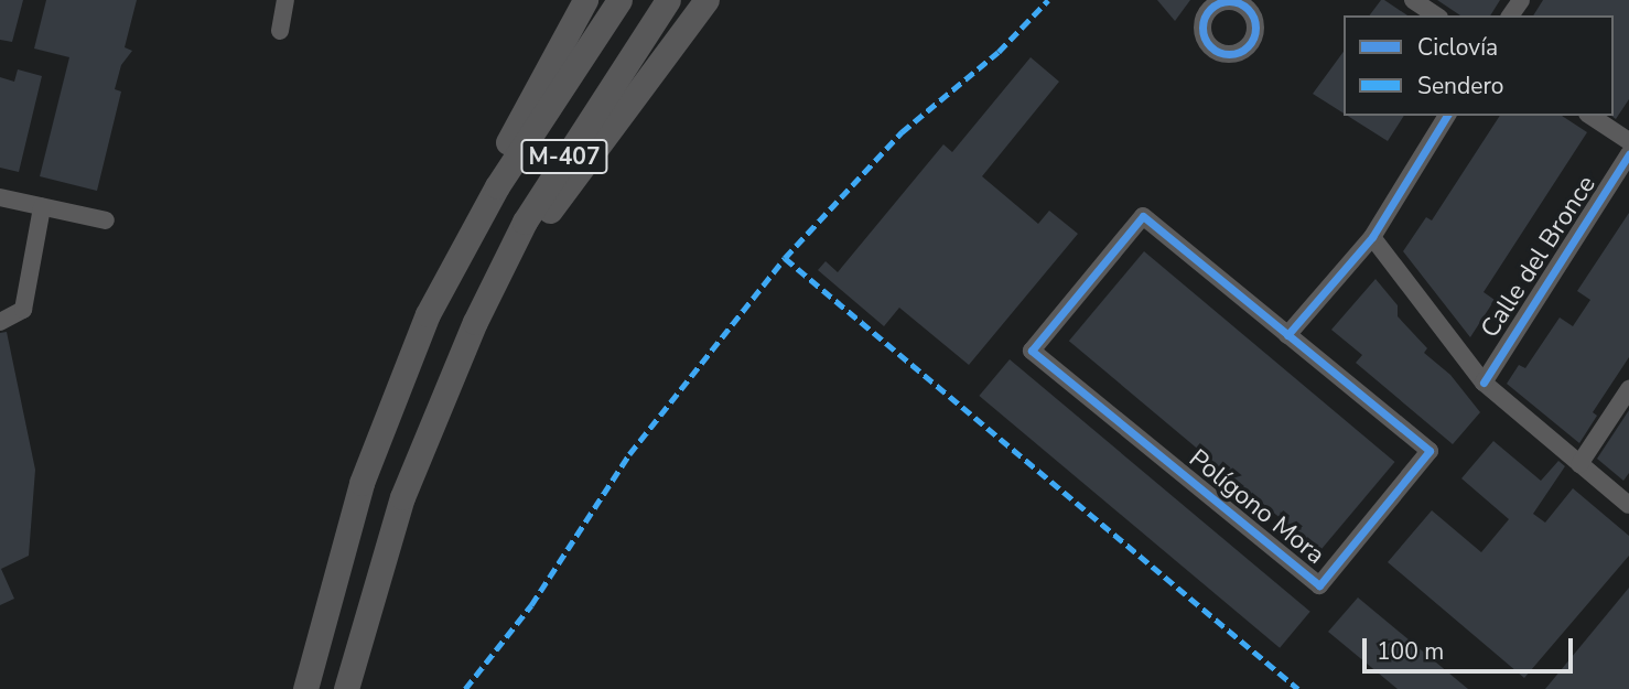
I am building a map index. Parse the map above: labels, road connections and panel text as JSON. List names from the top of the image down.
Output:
{
  "streets": {
    "highway": ["M-407"],
    "street": ["Calle del Bronce", "Polígono Mora"]
  },
  "legend": ["Ciclovía", "Sendero"],
  "scale_bar": "100 m"
}
